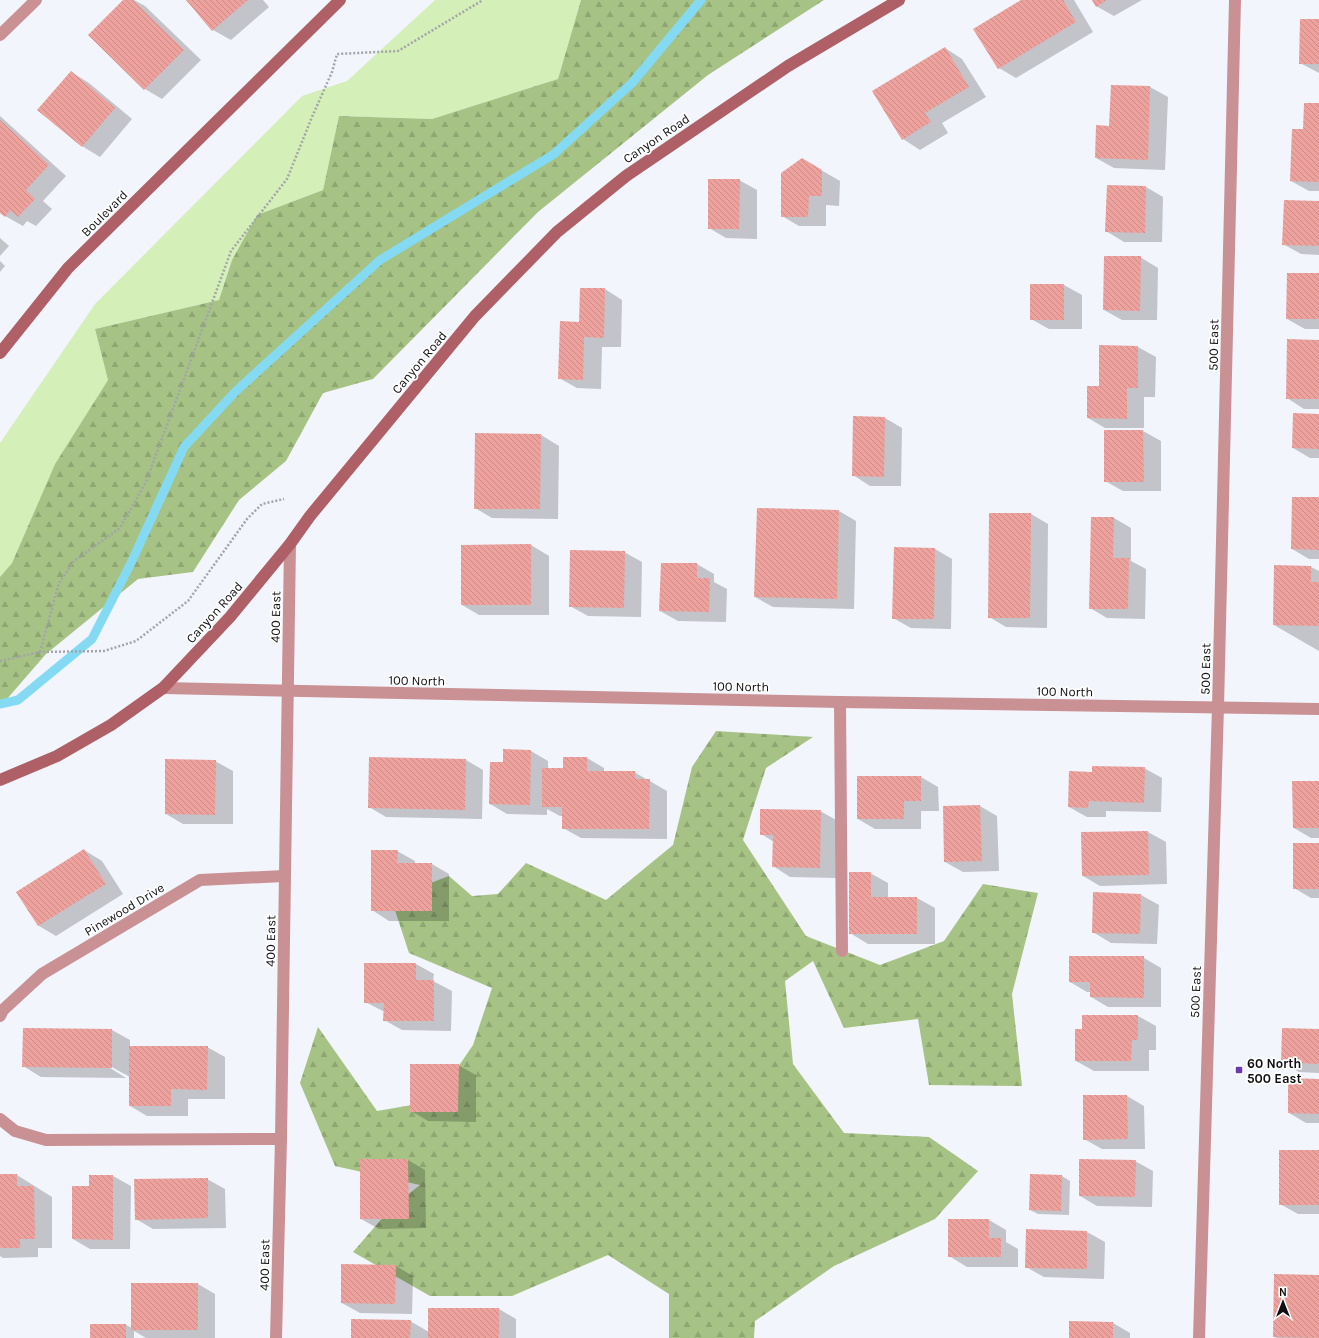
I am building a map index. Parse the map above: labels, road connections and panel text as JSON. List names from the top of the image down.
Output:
{
  "streets": {
    "main road": ["Canyon Road", "Boulevard"],
    "street": [
      "500 East",
      "400 East",
      "100 North",
      "Pinewood Drive"
    ]
  },
  "crossings": [
    ["Canyon Road", "400 East"],
    ["Canyon Road", "100 North"],
    ["500 East", "100 North"],
    ["400 East", "100 North"],
    ["400 East", "Pinewood Drive"]
  ],
  "places": {
    "transit": ["60 North 500 East"]
  },
  "north": "top"
}
